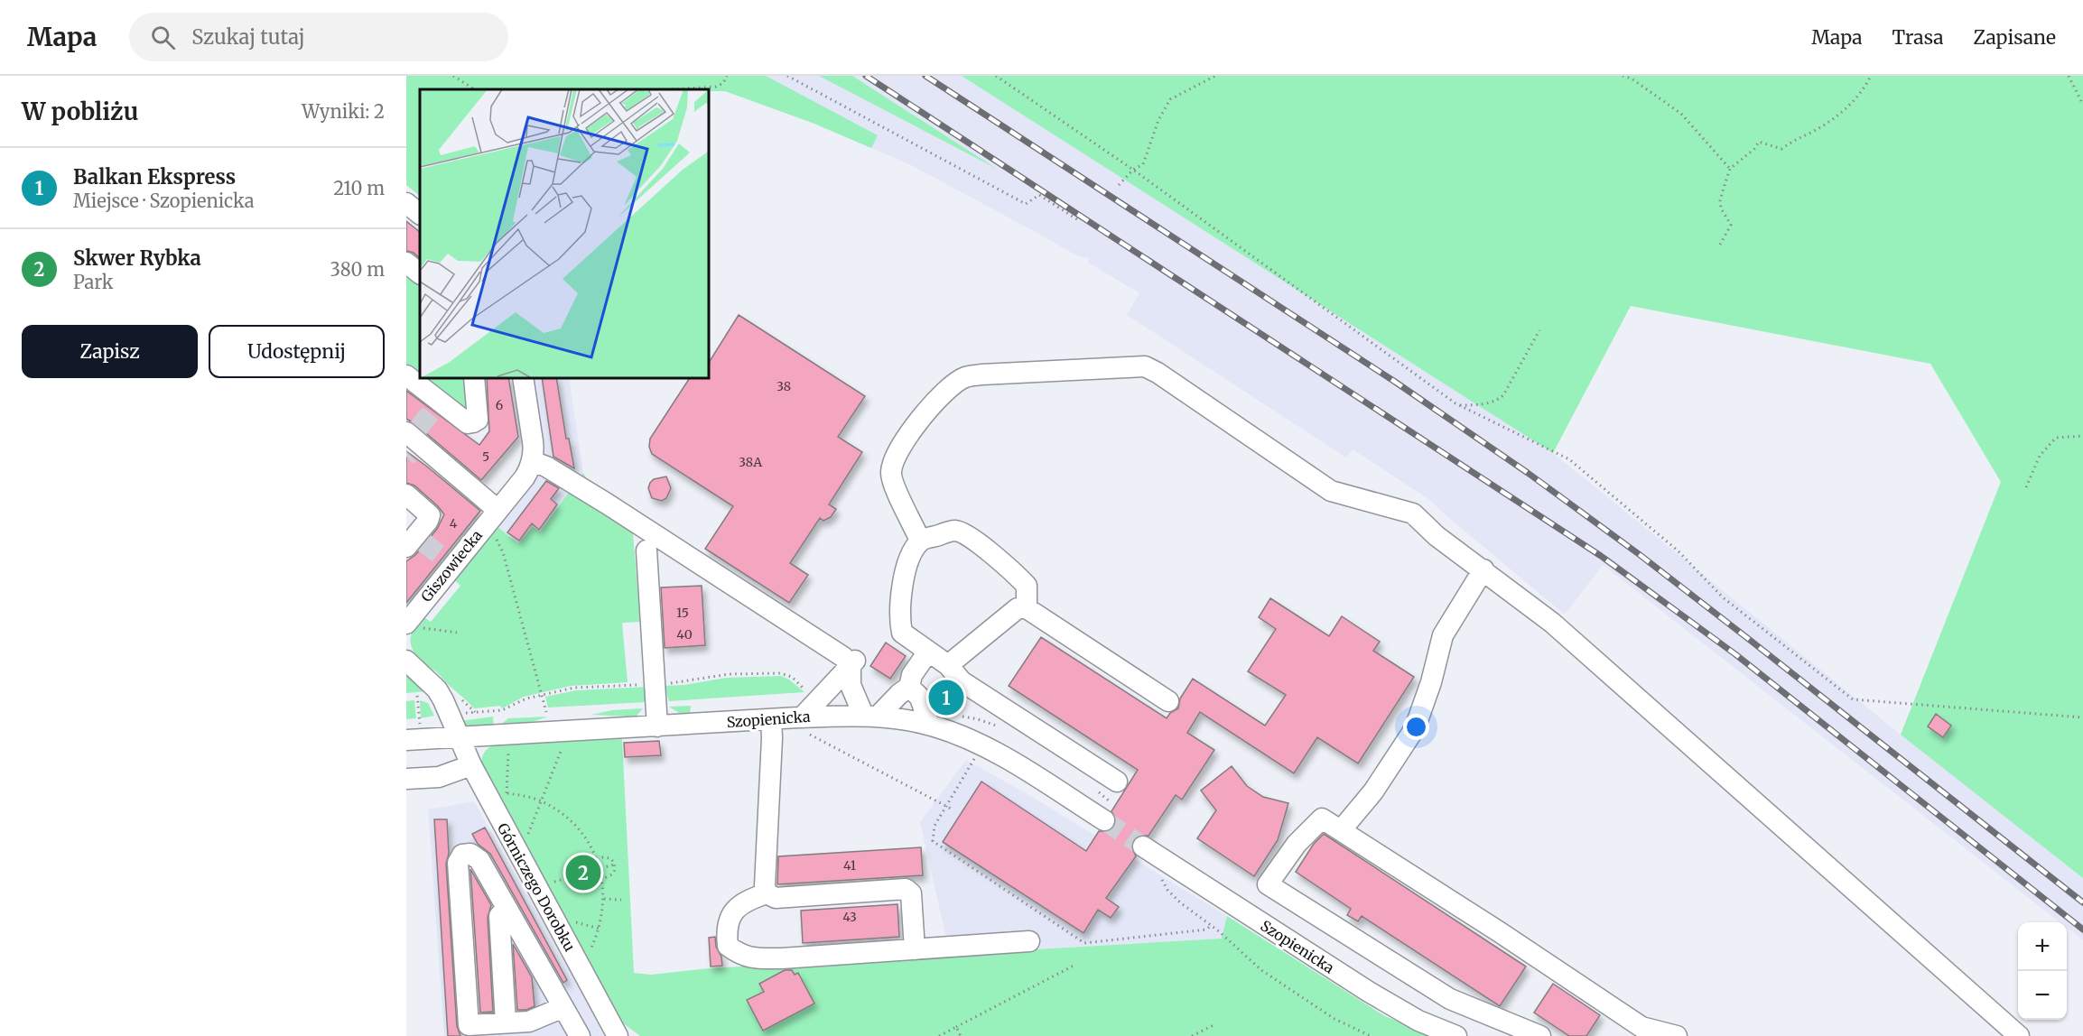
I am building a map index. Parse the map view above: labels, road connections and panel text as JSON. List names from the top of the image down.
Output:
{
  "streets": {
    "street": ["Giszowiecka", "Szopienicka", "Górniczego Dorobku"]
  },
  "crossings": [
    ["Szopienicka", "Górniczego Dorobku"]
  ],
  "house_numbers": [
    "38",
    "6",
    "5",
    "38A",
    "4",
    "15",
    "40",
    "41",
    "43"
  ],
  "page": {
    "header": "Mapa",
    "search": "Szukaj tutaj",
    "nav": ["Mapa", "Trasa", "Zapisane"],
    "heading": ["W pobliżu", "Wyniki: 2"],
    "list": [
      {
        "mark": "1",
        "name": "Balkan Ekspress",
        "note": "Miejsce · Szopienicka",
        "value": "210 m"
      },
      {
        "mark": "2",
        "name": "Skwer Rybka",
        "note": "Park",
        "value": "380 m"
      }
    ],
    "buttons": ["Zapisz", "Udostępnij"],
    "pins": ["1", "2"],
    "map_buttons": ["+", "−"]
  }
}
